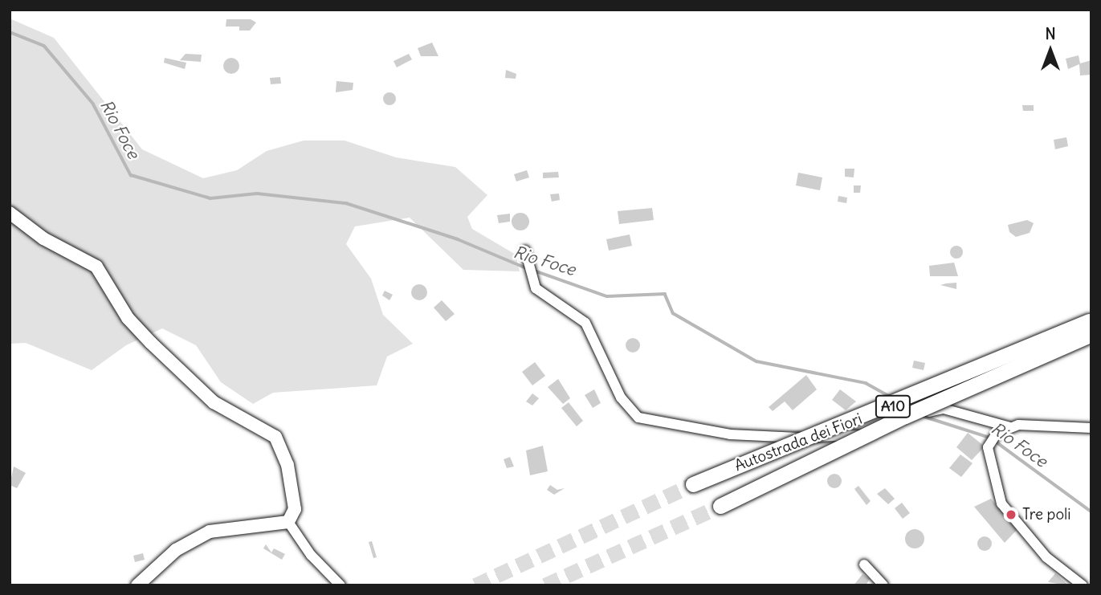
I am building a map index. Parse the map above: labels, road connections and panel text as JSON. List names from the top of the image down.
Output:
{
  "streets": {
    "highway": ["A10", "Autostrada dei Fiori"]
  },
  "water": ["Rio Foce"],
  "places": ["Tre poli"],
  "north": "top"
}
